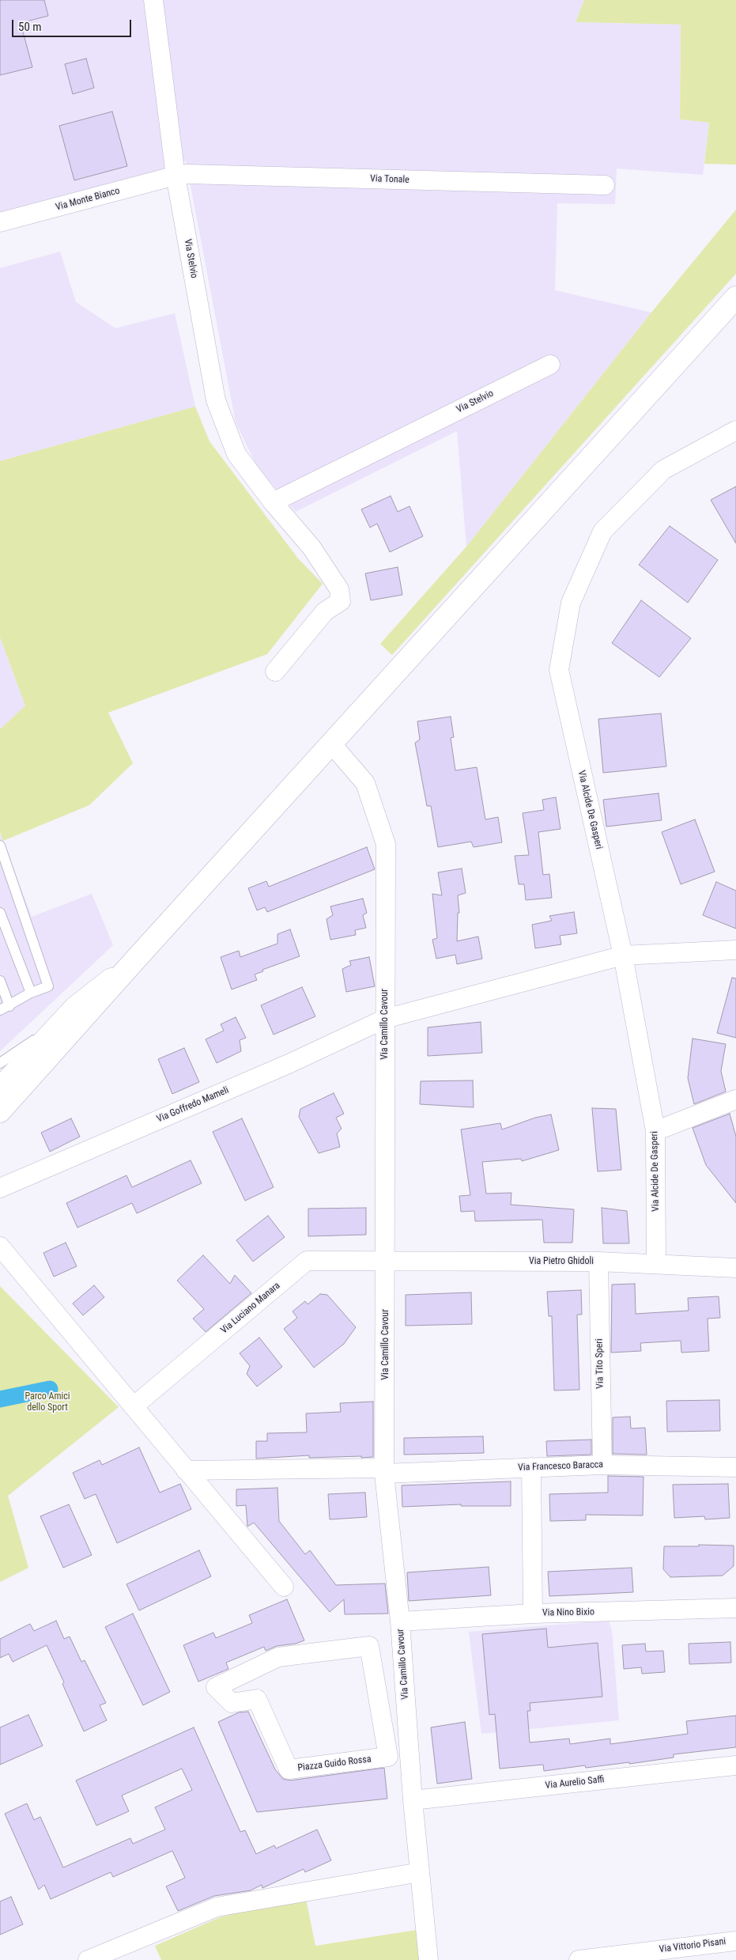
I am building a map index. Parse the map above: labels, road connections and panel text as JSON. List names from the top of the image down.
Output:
{
  "streets": {
    "street": [
      "Via Tonale",
      "Via Monte Bianco",
      "Via Stelvio",
      "Via Alcide De Gasperi",
      "Via Camillo Cavour",
      "Via Goffredo Mameli",
      "Via Pietro Ghidoli",
      "Via Luciano Manara",
      "Via Tito Speri",
      "Via Francesco Baracca",
      "Via Nino Bixio",
      "Piazza Guido Rossa",
      "Via Aurelio Saffi",
      "Via Vittorio Pisani"
    ]
  },
  "crossings": [
    ["Via Tonale", "Via Monte Bianco"],
    ["Via Tonale", "Via Stelvio"],
    ["Via Monte Bianco", "Via Stelvio"],
    ["Via Alcide De Gasperi", "Via Goffredo Mameli"],
    ["Via Alcide De Gasperi", "Via Pietro Ghidoli"],
    ["Via Camillo Cavour", "Via Goffredo Mameli"],
    ["Via Camillo Cavour", "Via Pietro Ghidoli"],
    ["Via Camillo Cavour", "Via Luciano Manara"],
    ["Via Camillo Cavour", "Via Francesco Baracca"],
    ["Via Camillo Cavour", "Via Nino Bixio"],
    ["Via Camillo Cavour", "Via Aurelio Saffi"],
    ["Via Pietro Ghidoli", "Via Luciano Manara"],
    ["Via Pietro Ghidoli", "Via Tito Speri"],
    ["Via Tito Speri", "Via Francesco Baracca"]
  ],
  "parks": ["Parco Amici dello Sport"],
  "scale_bar": "50 m"
}
